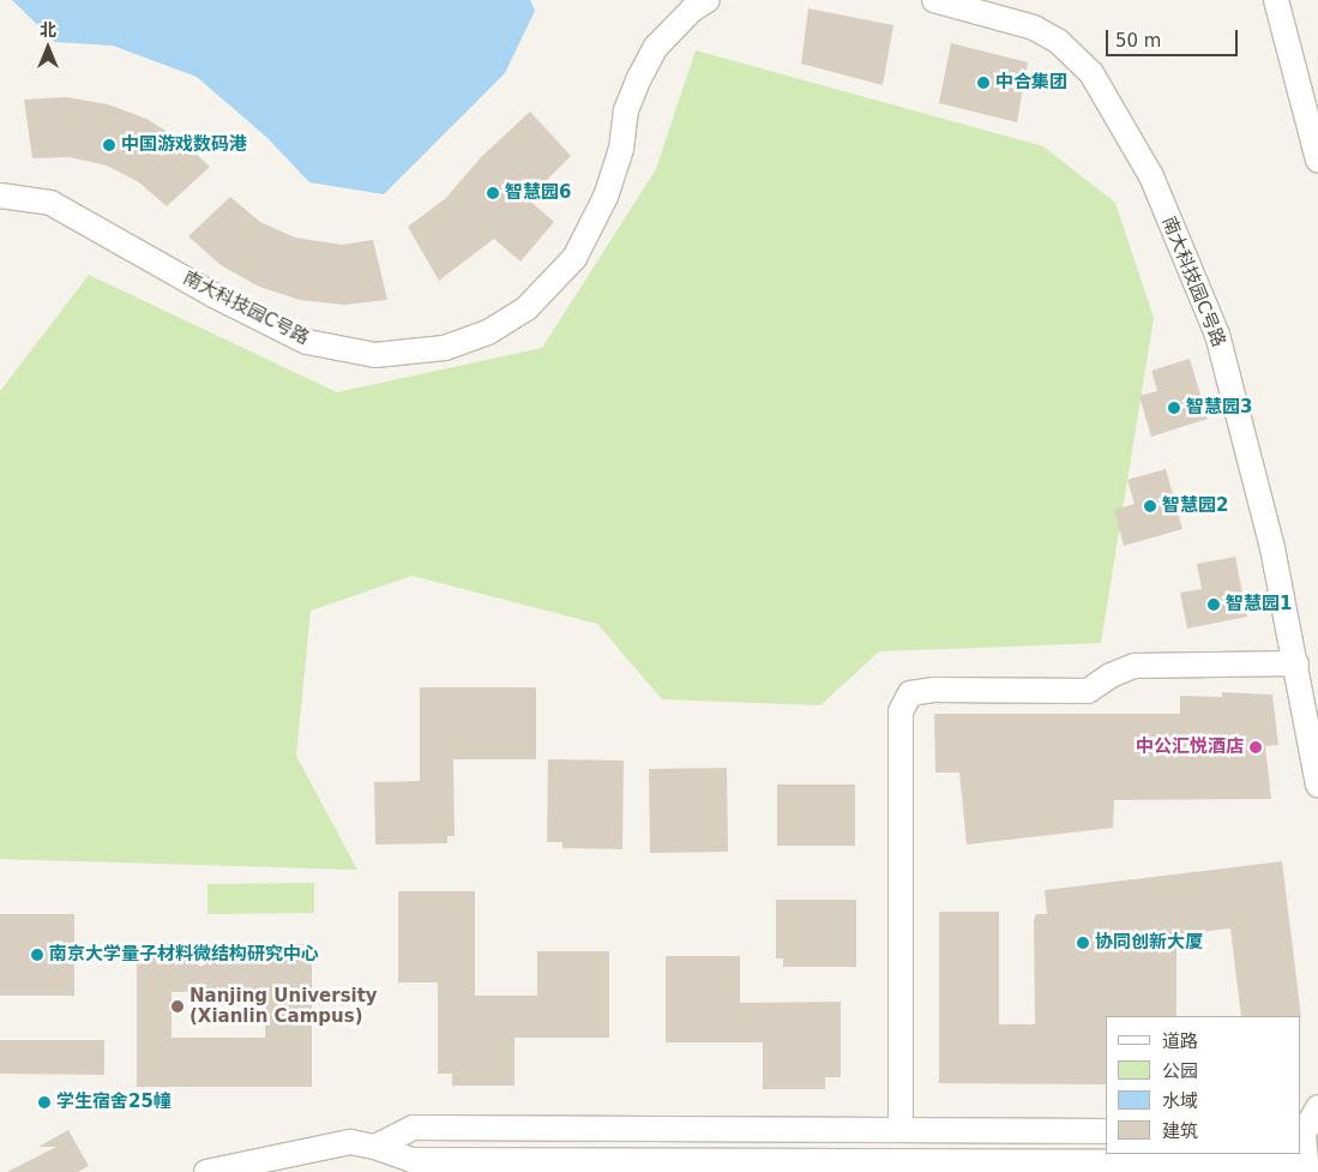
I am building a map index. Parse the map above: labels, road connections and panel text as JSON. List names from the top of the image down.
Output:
{
  "streets": {
    "street": ["南大科技园C号路"]
  },
  "places": [
    "中合集团",
    "中国游戏数码港",
    "智慧园6",
    "智慧园3",
    "智慧园2",
    "智慧园1",
    "中公汇悦酒店",
    "协同创新大厦",
    "南京大学量子材料微结构研究中心",
    "Nanjing University (Xianlin Campus)",
    "学生宿舍25幢"
  ],
  "legend": [
    "道路",
    "公园",
    "水域",
    "建筑"
  ],
  "scale_bar": "50 m",
  "north": "top"
}
